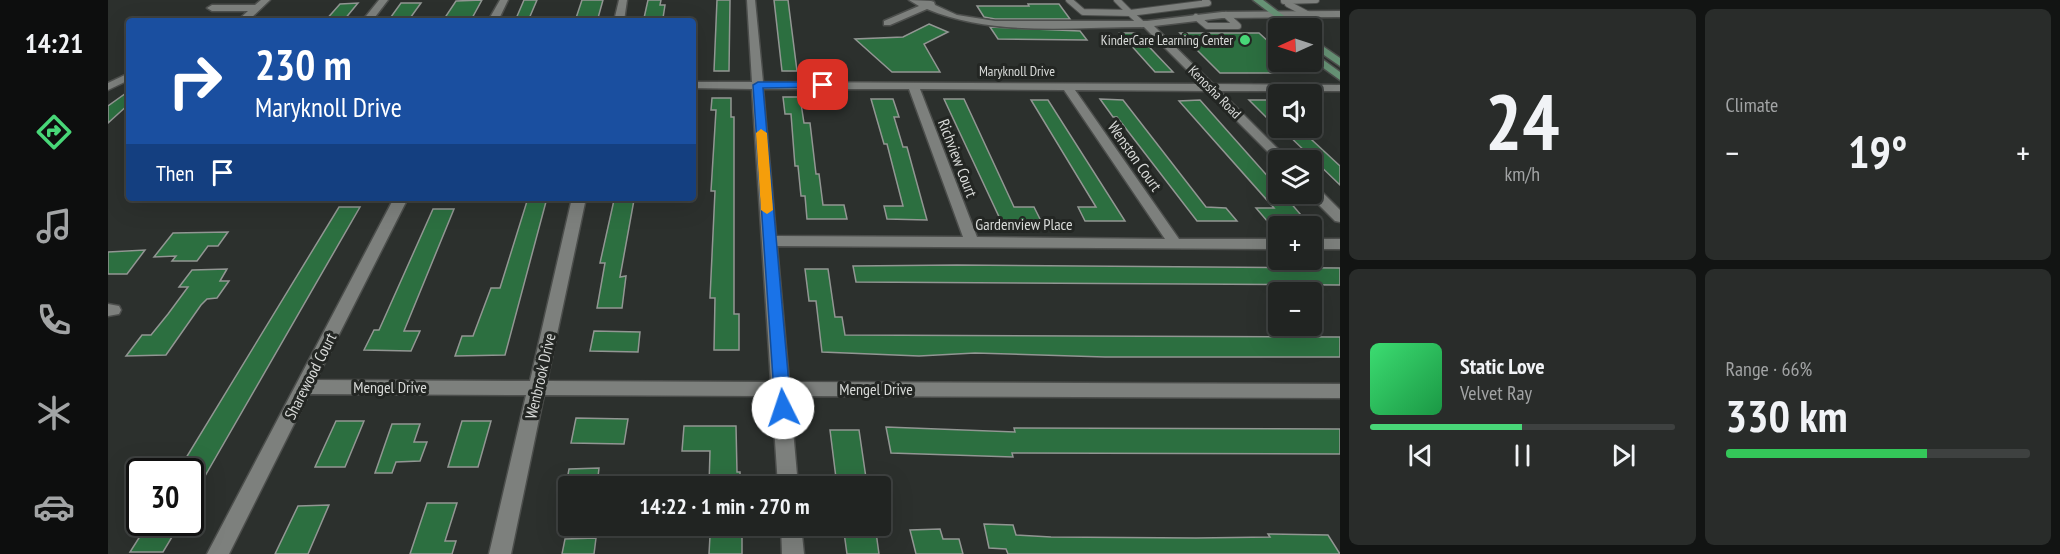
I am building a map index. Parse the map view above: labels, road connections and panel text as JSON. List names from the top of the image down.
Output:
{
  "streets": {
    "street": [
      "Maryknoll Drive",
      "Kenosha Road",
      "Wenston Court",
      "Richview Court",
      "Gardenview Place",
      "Sharewood Court",
      "Wenbrook Drive",
      "Mengel Drive"
    ]
  },
  "crossings": [
    ["Maryknoll Drive", "Kenosha Road"],
    ["Maryknoll Drive", "Wenston Court"],
    ["Maryknoll Drive", "Richview Court"],
    ["Wenston Court", "Gardenview Place"],
    ["Richview Court", "Gardenview Place"],
    ["Sharewood Court", "Mengel Drive"],
    ["Wenbrook Drive", "Mengel Drive"]
  ],
  "places": ["KinderCare Learning Center"],
  "north": "left",
  "page": {
    "tabs": "14:21",
    "tile": [
      ["24", "km/h"],
      "Climate",
      ["Range · 66%", "330 km"]
    ],
    "map_buttons": ["+", "−"],
    "turn": ["230 m", "Maryknoll Drive"],
    "heat": ["−", "19°", "+"],
    "then": "Then",
    "song": ["Static Love", "Velvet Ray"],
    "limit": "30",
    "trip": "14:22 · 1 min · 270 m"
  }
}
